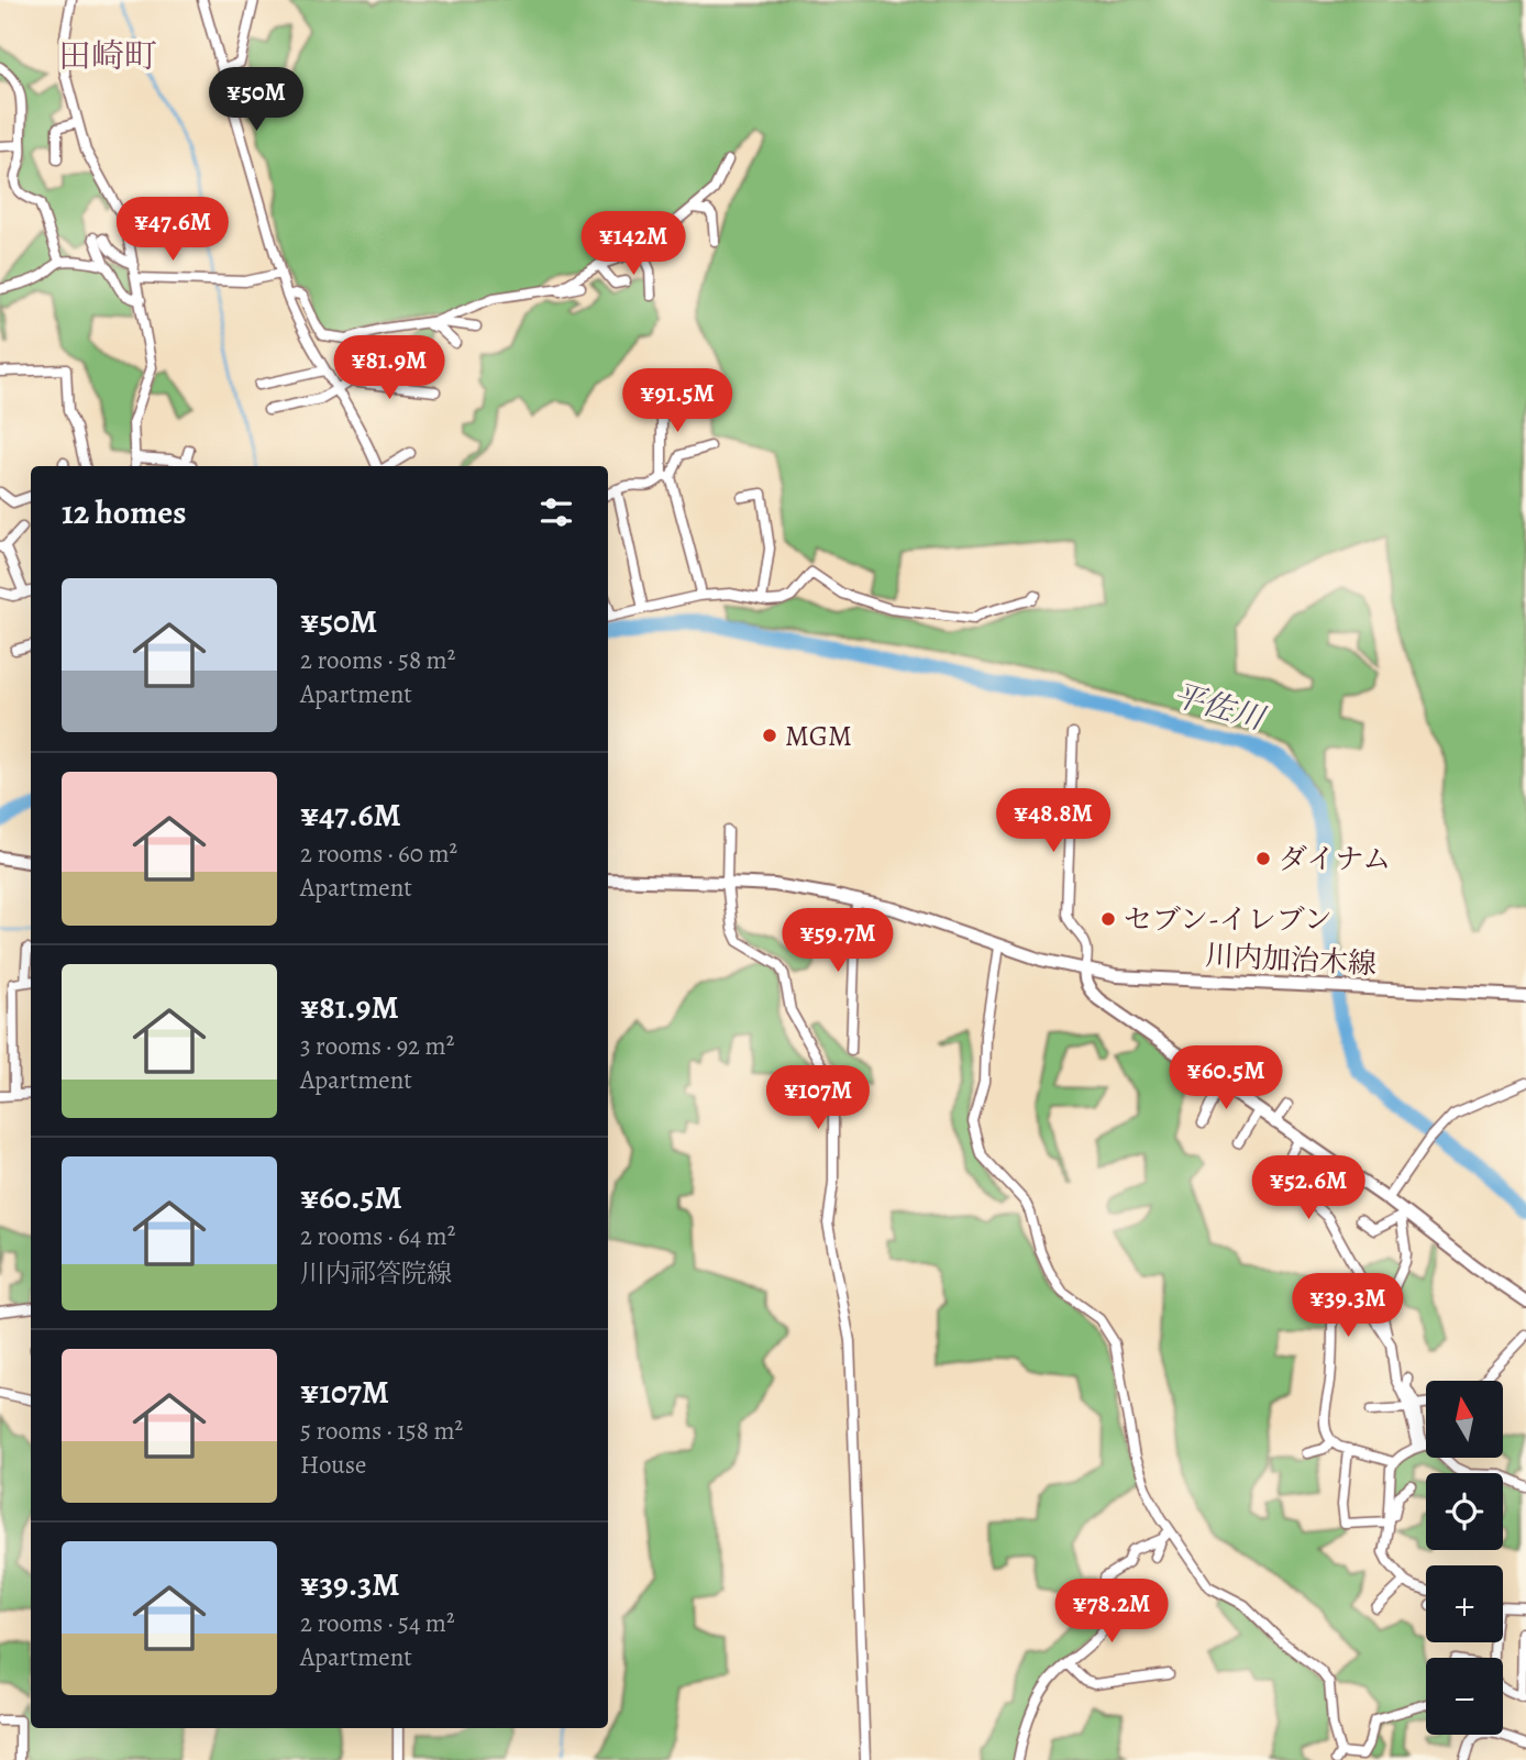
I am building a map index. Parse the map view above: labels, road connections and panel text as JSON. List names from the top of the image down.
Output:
{
  "streets": {
    "main road": ["川内加治木線"]
  },
  "districts": ["田崎町"],
  "water": ["平佐川"],
  "places": ["MGM", "ダイナム", "セブン-イレブン"],
  "north": "top",
  "page": {
    "price": [
      "¥50M",
      "¥47.6M",
      "¥142M",
      "¥81.9M",
      "¥91.5M",
      "¥48.8M",
      "¥59.7M",
      "¥60.5M",
      "¥107M",
      "¥52.6M",
      "¥39.3M",
      "¥78.2M"
    ],
    "heading": "12 homes",
    "list": [
      {
        "name": "¥50M",
        "note": "2 rooms · 58 m² · Apartment"
      },
      {
        "name": "¥47.6M",
        "note": "2 rooms · 60 m² · Apartment"
      },
      {
        "name": "¥81.9M",
        "note": "3 rooms · 92 m² · Apartment"
      },
      {
        "name": "¥60.5M",
        "note": "2 rooms · 64 m² · 川内祁答院線"
      },
      {
        "name": "¥107M",
        "note": "5 rooms · 158 m² · House"
      },
      {
        "name": "¥39.3M",
        "note": "2 rooms · 54 m² · Apartment"
      }
    ],
    "map_buttons": ["+", "−"]
  }
}
